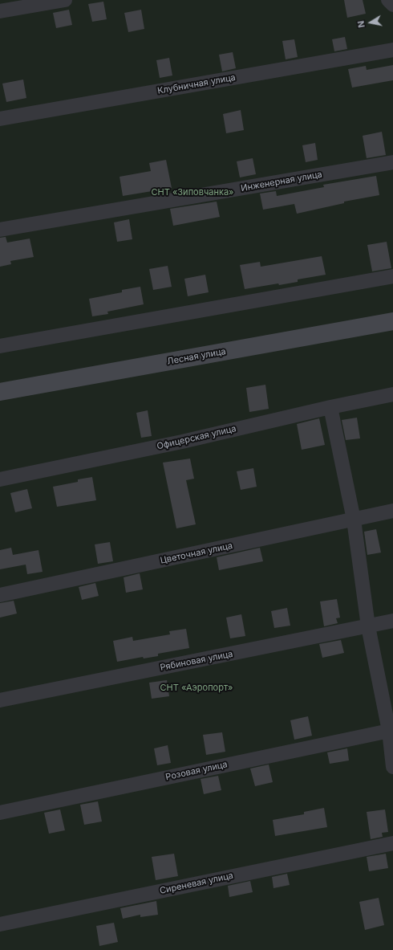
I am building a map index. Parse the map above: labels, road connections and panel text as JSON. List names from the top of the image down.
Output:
{
  "streets": {
    "street": [
      "Клубничная улица",
      "Инженерная улица",
      "Лесная улица",
      "Офицерская улица",
      "Цветочная улица",
      "Рябиновая улица",
      "Розовая улица",
      "Сиреневая улица"
    ]
  },
  "parks": ["СНТ «Зиповчанка»", "СНТ «Аэропорт»"],
  "north": "left"
}
